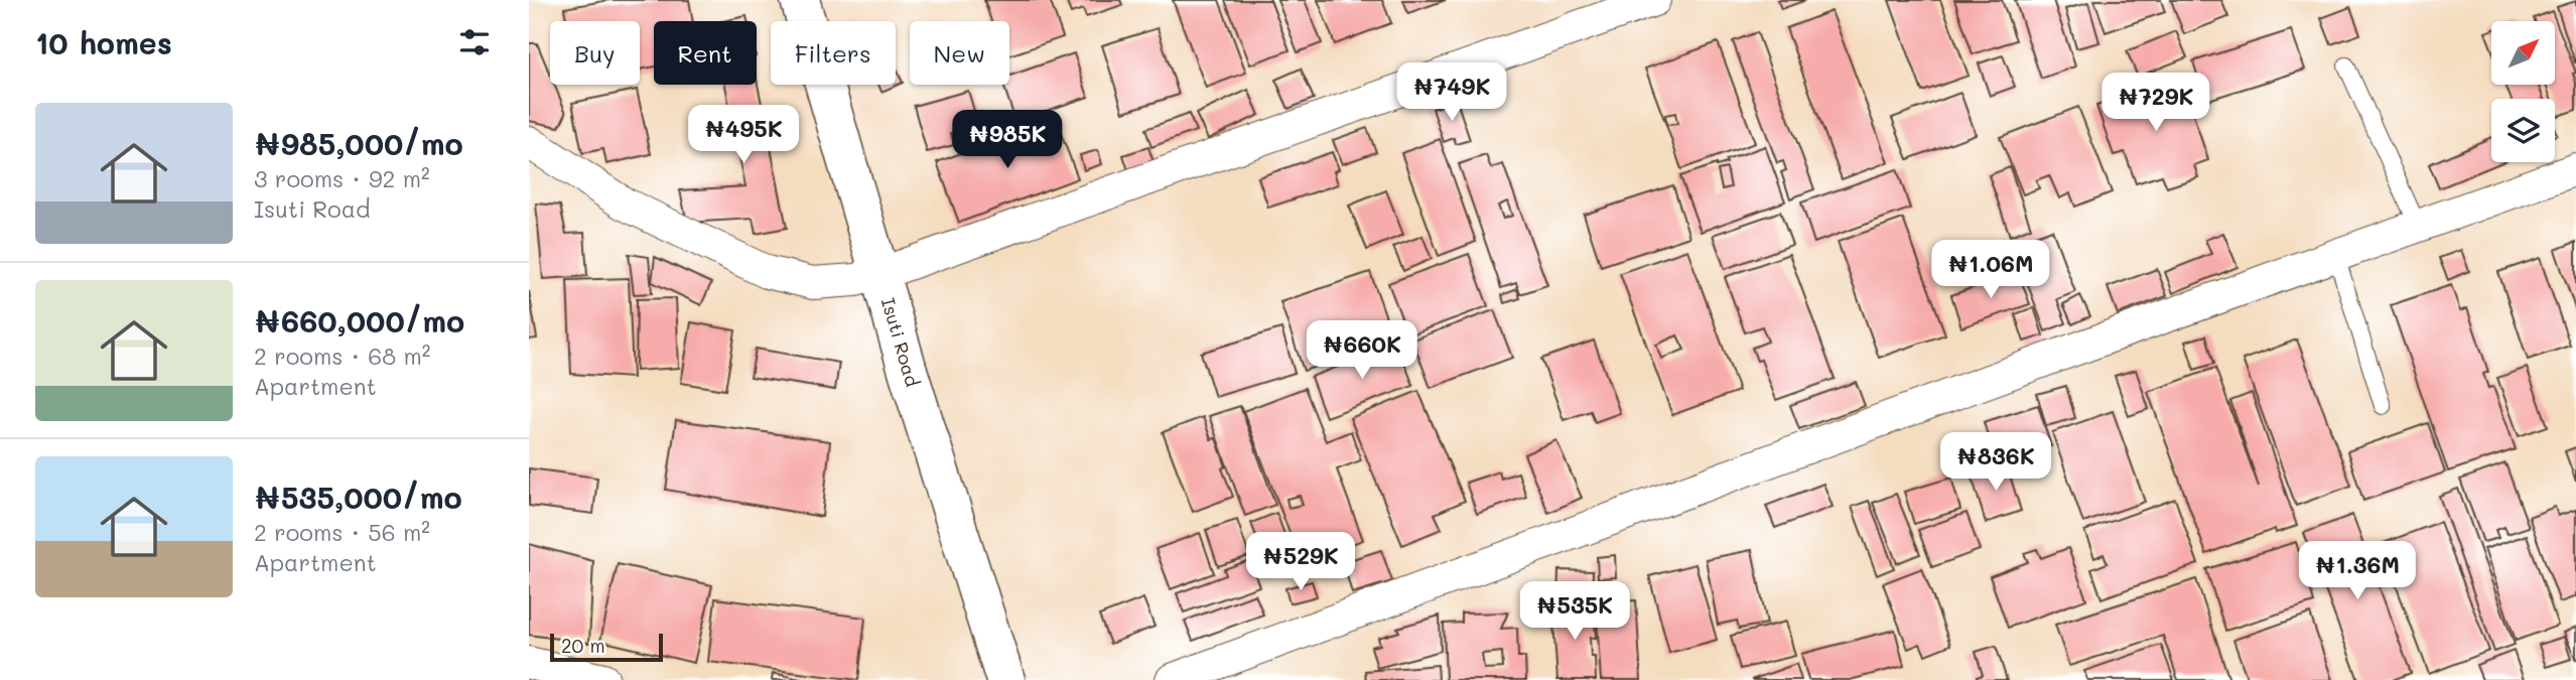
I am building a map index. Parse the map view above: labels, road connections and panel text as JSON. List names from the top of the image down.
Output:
{
  "streets": {
    "street": ["Isuti Road"]
  },
  "scale_bar": "20 m",
  "north": "top right",
  "page": {
    "heading": "10 homes",
    "chip": [
      "Buy",
      "Rent",
      "Filters",
      "New"
    ],
    "price": [
      "₦749K",
      "₦729K",
      "₦495K",
      "₦985K",
      "₦1.06M",
      "₦660K",
      "₦836K",
      "₦529K",
      "₦1.36M",
      "₦535K"
    ],
    "list": [
      {
        "name": "₦985,000/mo",
        "note": "3 rooms · 92 m² · Isuti Road"
      },
      {
        "name": "₦660,000/mo",
        "note": "2 rooms · 68 m² · Apartment"
      },
      {
        "name": "₦535,000/mo",
        "note": "2 rooms · 56 m² · Apartment"
      }
    ],
    "scale": "20 m"
  }
}
